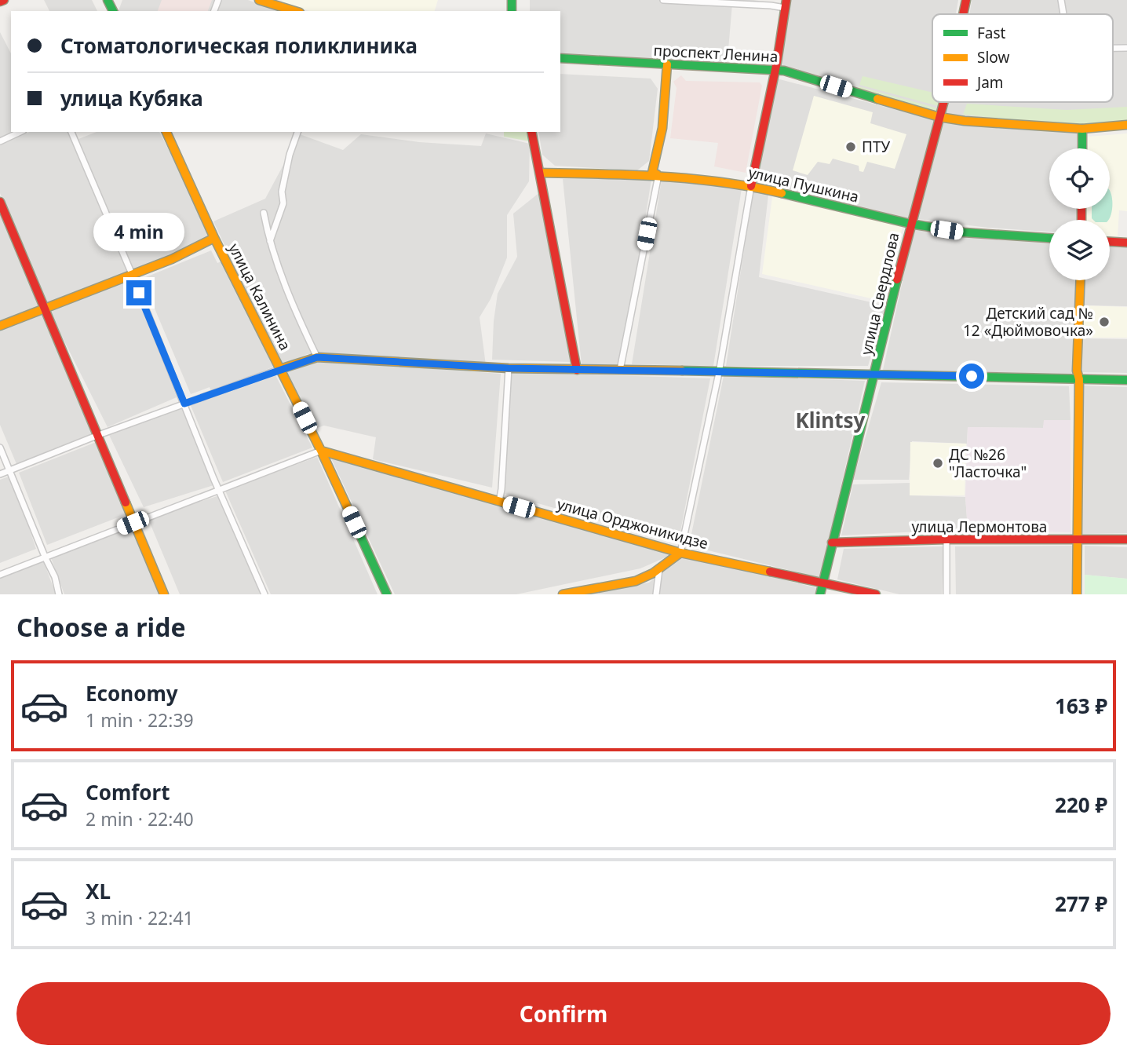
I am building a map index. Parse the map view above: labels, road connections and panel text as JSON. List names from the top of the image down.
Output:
{
  "streets": {
    "street": [
      "проспект Ленина",
      "улица Пушкина",
      "улица Свердлова",
      "улица Калинина",
      "улица Орджоникидзе",
      "улица Лермонтова"
    ]
  },
  "crossings": [
    ["проспект Ленина", "улица Свердлова"],
    ["улица Пушкина", "улица Свердлова"],
    ["улица Свердлова", "улица Орджоникидзе"],
    ["улица Свердлова", "улица Лермонтова"],
    ["улица Калинина", "улица Орджоникидзе"]
  ],
  "districts": ["Klintsy"],
  "places": ["ПТУ", "Детский сад № 12 «Дюймовочка»", "ДС №26 \"Ласточка\""],
  "legend": ["Fast", "Slow", "Jam"],
  "page": {
    "banner": ["Стоматологическая поликлиника", "улица Кубяка"],
    "bubble": "4 min",
    "heading": "Choose a ride",
    "list": [
      {
        "name": "Economy",
        "note": "1 min · 22:39",
        "value": "163 ₽"
      },
      {
        "name": "Comfort",
        "note": "2 min · 22:40",
        "value": "220 ₽"
      },
      {
        "name": "XL",
        "note": "3 min · 22:41",
        "value": "277 ₽"
      }
    ],
    "buttons": "Confirm"
  }
}
